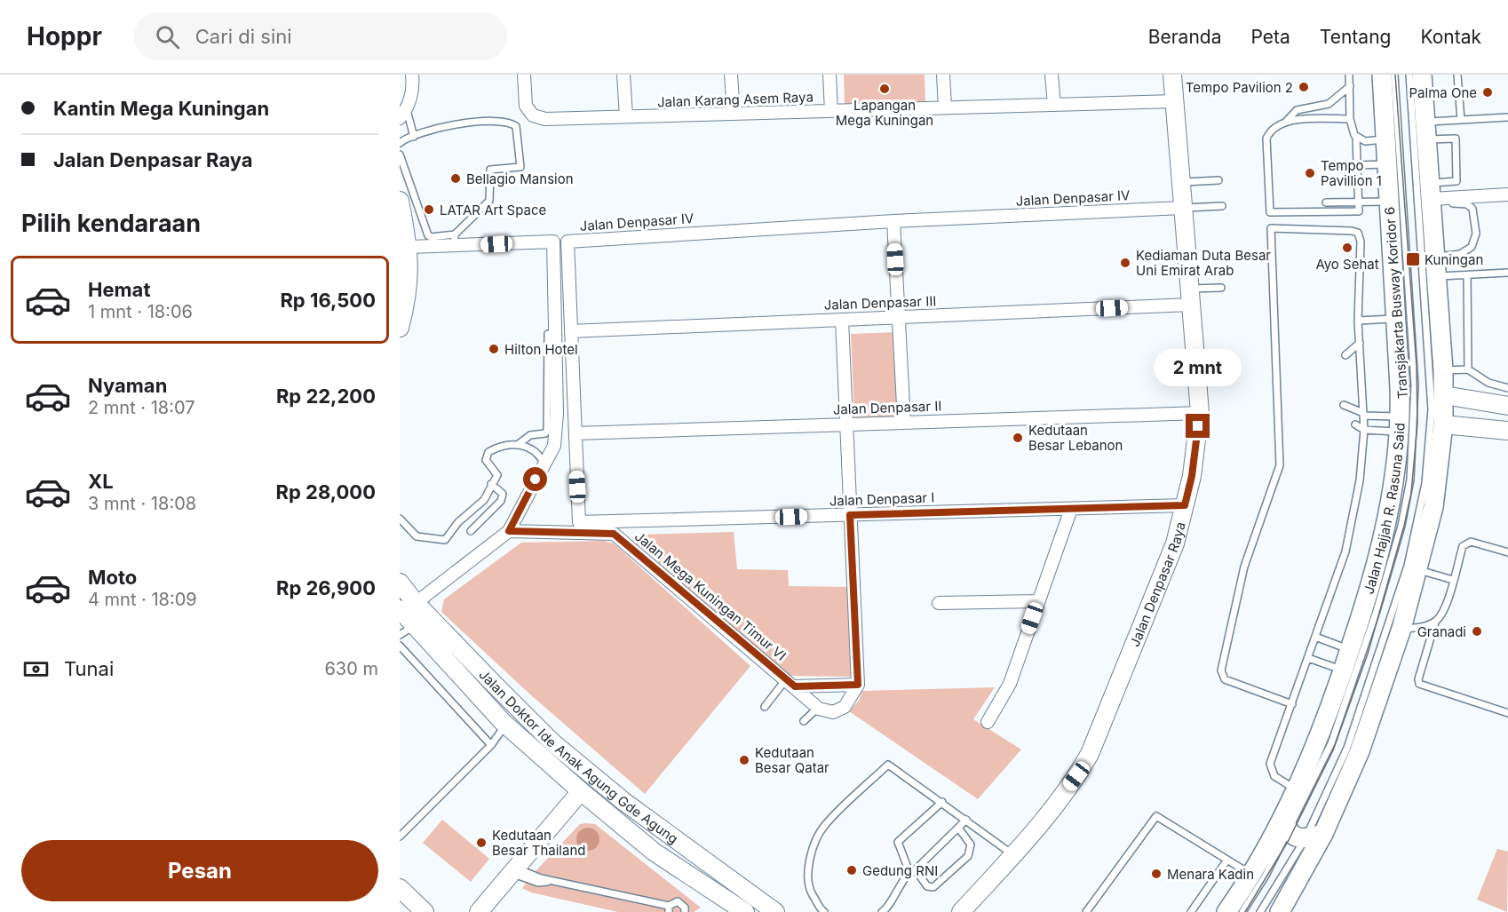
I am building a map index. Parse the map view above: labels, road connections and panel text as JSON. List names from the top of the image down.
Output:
{
  "streets": {
    "main road": ["Jalan Hajjah R. Rasuna Said"],
    "street": [
      "Jalan Karang Asem Raya",
      "Jalan Denpasar IV",
      "Jalan Denpasar III",
      "Jalan Denpasar II",
      "Jalan Denpasar I",
      "Jalan Denpasar Raya",
      "Jalan Mega Kuningan Timur VI",
      "Jalan Doktor Ide Anak Agung Gde Agung"
    ],
    "lane": ["Transjakarta Busway Koridor 6"]
  },
  "crossings": [
    ["Jalan Karang Asem Raya", "Jalan Denpasar Raya"],
    ["Jalan Denpasar IV", "Jalan Denpasar III"],
    ["Jalan Denpasar IV", "Jalan Denpasar II"],
    ["Jalan Denpasar IV", "Jalan Denpasar I"],
    ["Jalan Denpasar IV", "Jalan Denpasar Raya"],
    ["Jalan Denpasar III", "Jalan Denpasar Raya"],
    ["Transjakarta Busway Koridor 6", "Jalan Hajjah R. Rasuna Said"],
    ["Jalan Denpasar II", "Jalan Denpasar Raya"],
    ["Jalan Denpasar I", "Jalan Denpasar Raya"]
  ],
  "places": {
    "other": [
      "Tempo Pavilion 2",
      "Lapangan Mega Kuningan",
      "Palma One",
      "Tempo Pavillion 1",
      "Bellagio Mansion",
      "LATAR Art Space",
      "Ayo Sehat",
      "Kediaman Duta Besar Uni Emirat Arab",
      "Hilton Hotel",
      "Kedutaan Besar Lebanon",
      "Granadi",
      "Kedutaan Besar Qatar",
      "Kedutaan Besar Thailand",
      "Gedung RNI",
      "Menara Kadin"
    ],
    "transit": ["Kuningan"]
  },
  "page": {
    "header": "Hoppr",
    "search": "Cari di sini",
    "nav": [
      "Beranda",
      "Peta",
      "Tentang",
      "Kontak"
    ],
    "banner": ["Kantin Mega Kuningan", "Jalan Denpasar Raya"],
    "heading": "Pilih kendaraan",
    "list": [
      {
        "name": "Hemat",
        "note": "1 mnt · 18:06",
        "value": "Rp 16,500"
      },
      {
        "name": "Nyaman",
        "note": "2 mnt · 18:07",
        "value": "Rp 22,200"
      },
      {
        "name": "XL",
        "note": "3 mnt · 18:08",
        "value": "Rp 28,000"
      },
      {
        "name": "Moto",
        "note": "4 mnt · 18:09",
        "value": "Rp 26,900"
      }
    ],
    "bubble": "2 mnt",
    "pay": ["Tunai", "630 m"],
    "buttons": "Pesan"
  }
}
